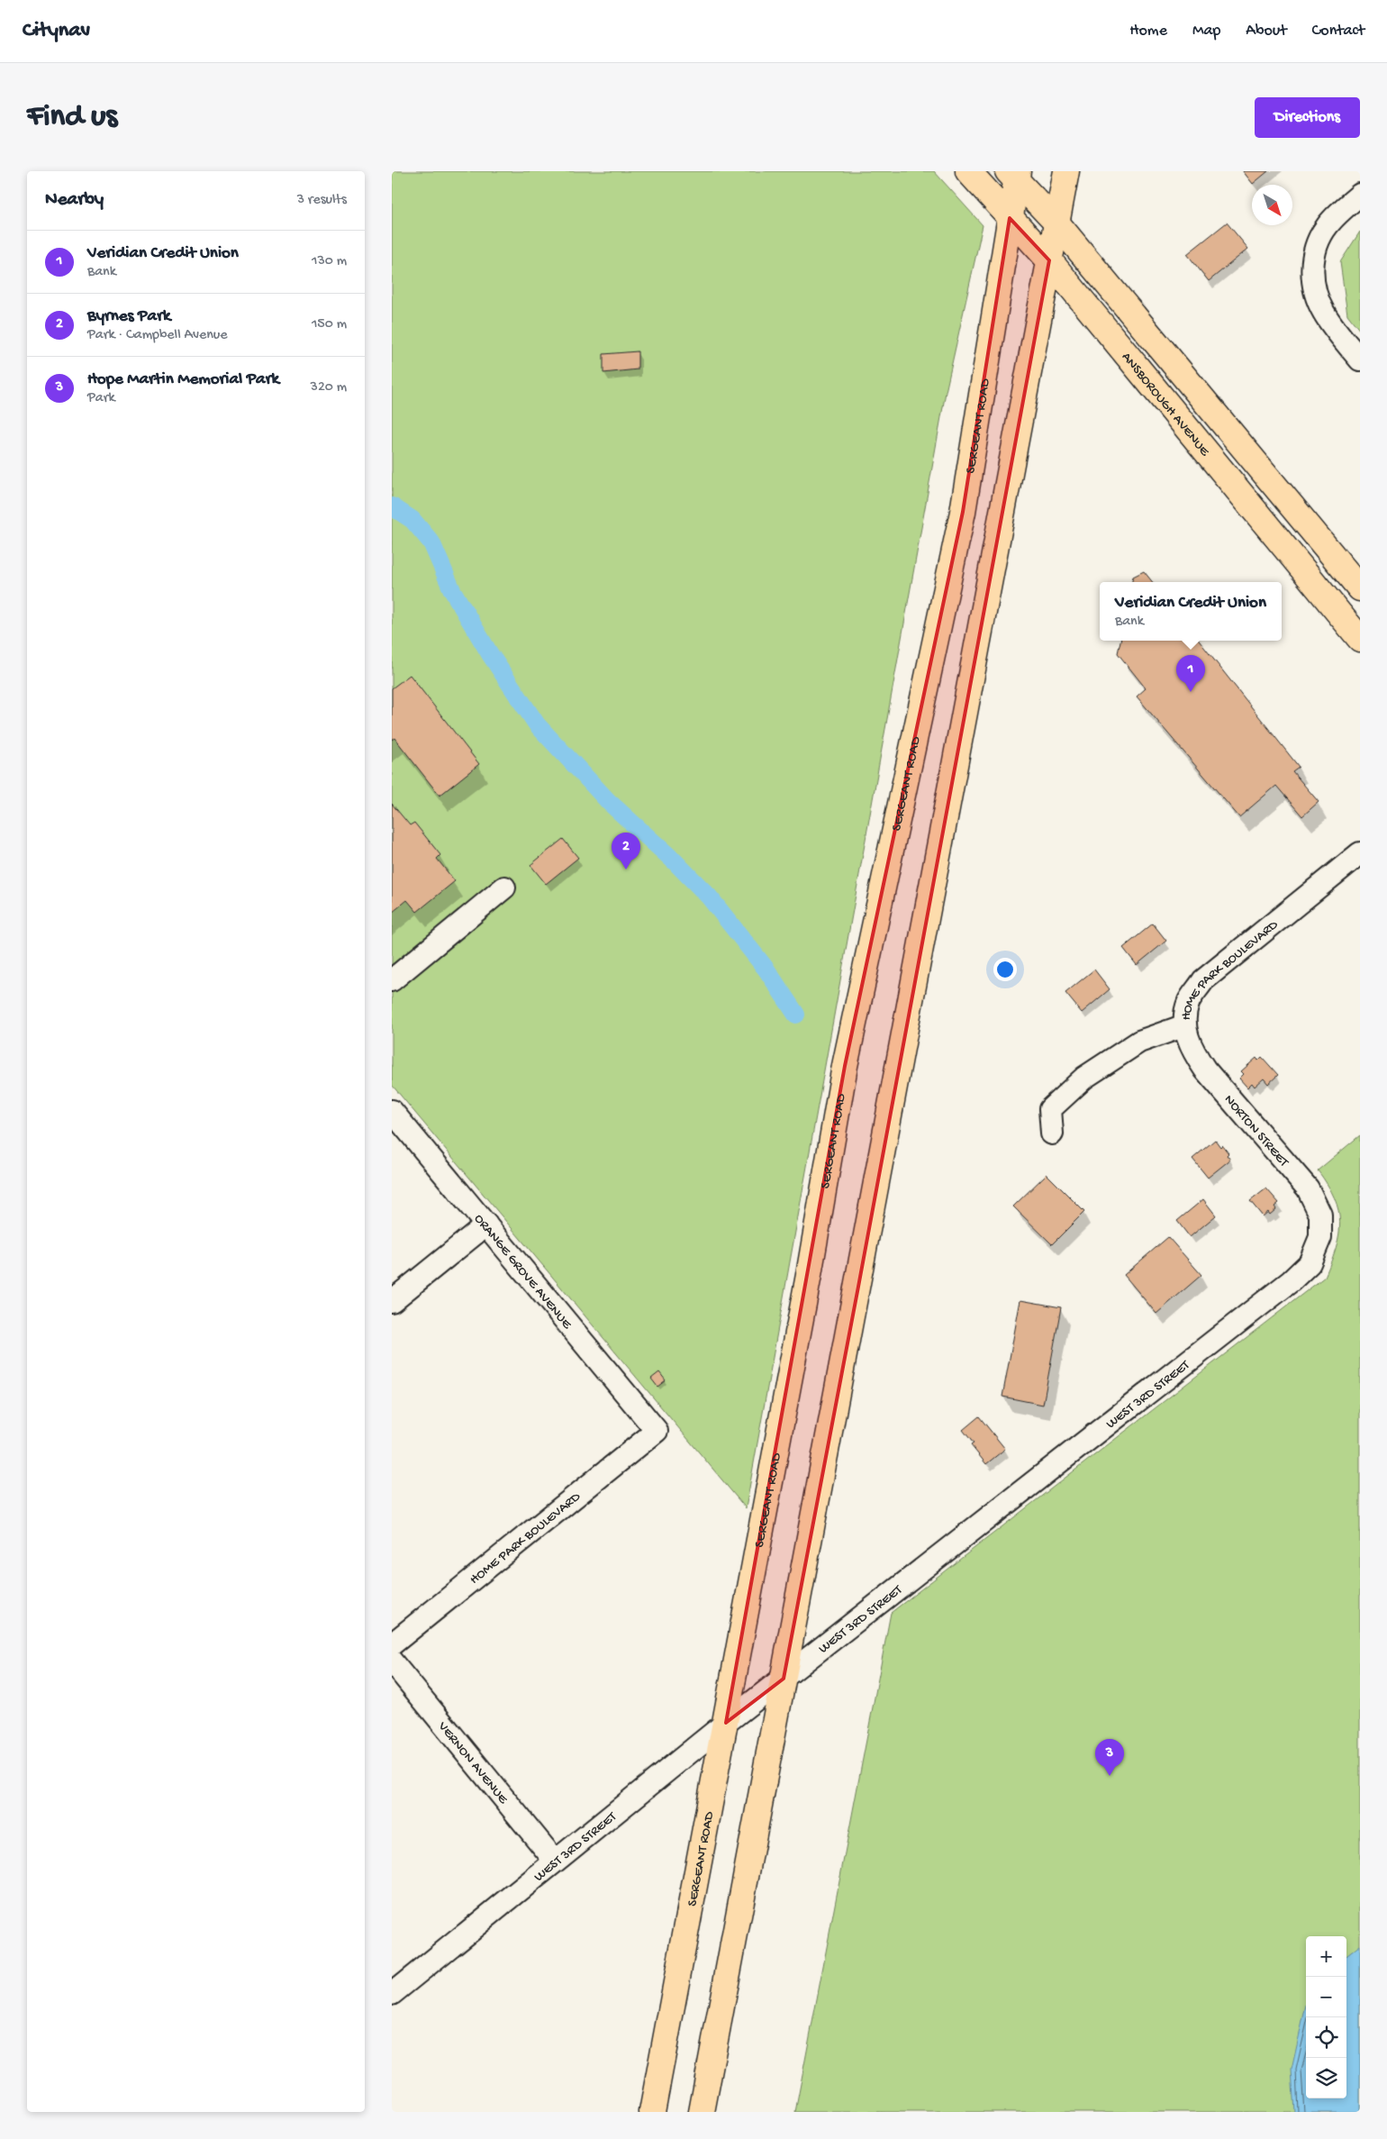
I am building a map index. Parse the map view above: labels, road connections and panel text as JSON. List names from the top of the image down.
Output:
{
  "streets": {
    "main road": ["ANSBOROUGH AVENUE", "SERGEANT ROAD"],
    "street": [
      "HOME PARK BOULEVARD",
      "NORTON STREET",
      "ORANGE GROVE AVENUE",
      "WEST 3RD STREET",
      "VERNON AVENUE"
    ]
  },
  "crossings": [
    ["ANSBOROUGH AVENUE", "SERGEANT ROAD"],
    ["SERGEANT ROAD", "WEST 3RD STREET"],
    ["HOME PARK BOULEVARD", "NORTON STREET"],
    ["HOME PARK BOULEVARD", "ORANGE GROVE AVENUE"],
    ["NORTON STREET", "WEST 3RD STREET"],
    ["WEST 3RD STREET", "VERNON AVENUE"]
  ],
  "north": "bottom right",
  "page": {
    "header": "Citynav",
    "nav": [
      "Home",
      "Map",
      "About",
      "Contact"
    ],
    "buttons": "Directions",
    "title": "Find us",
    "heading": ["Nearby", "3 results"],
    "list": [
      {
        "mark": "1",
        "name": "Veridian Credit Union",
        "note": "Bank",
        "value": "130 m"
      },
      {
        "mark": "2",
        "name": "Byrnes Park",
        "note": "Park · Campbell Avenue",
        "value": "150 m"
      },
      {
        "mark": "3",
        "name": "Hope Martin Memorial Park",
        "note": "Park",
        "value": "320 m"
      }
    ],
    "popup": ["Veridian Credit Union", "Bank"],
    "pins": ["1", "2", "3"],
    "map_buttons": ["+", "−"]
  }
}
